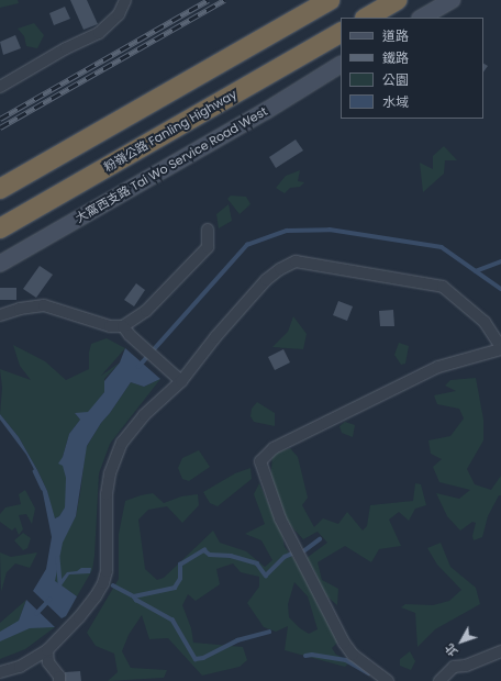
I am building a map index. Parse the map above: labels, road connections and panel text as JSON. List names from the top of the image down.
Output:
{
  "streets": {
    "highway": ["粉嶺公路 Fanling Highway"],
    "main road": ["大窩西支路 Tai Wo Service Road West"]
  },
  "legend": [
    "道路",
    "鐵路",
    "公園",
    "水域"
  ],
  "north": "bottom left"
}
